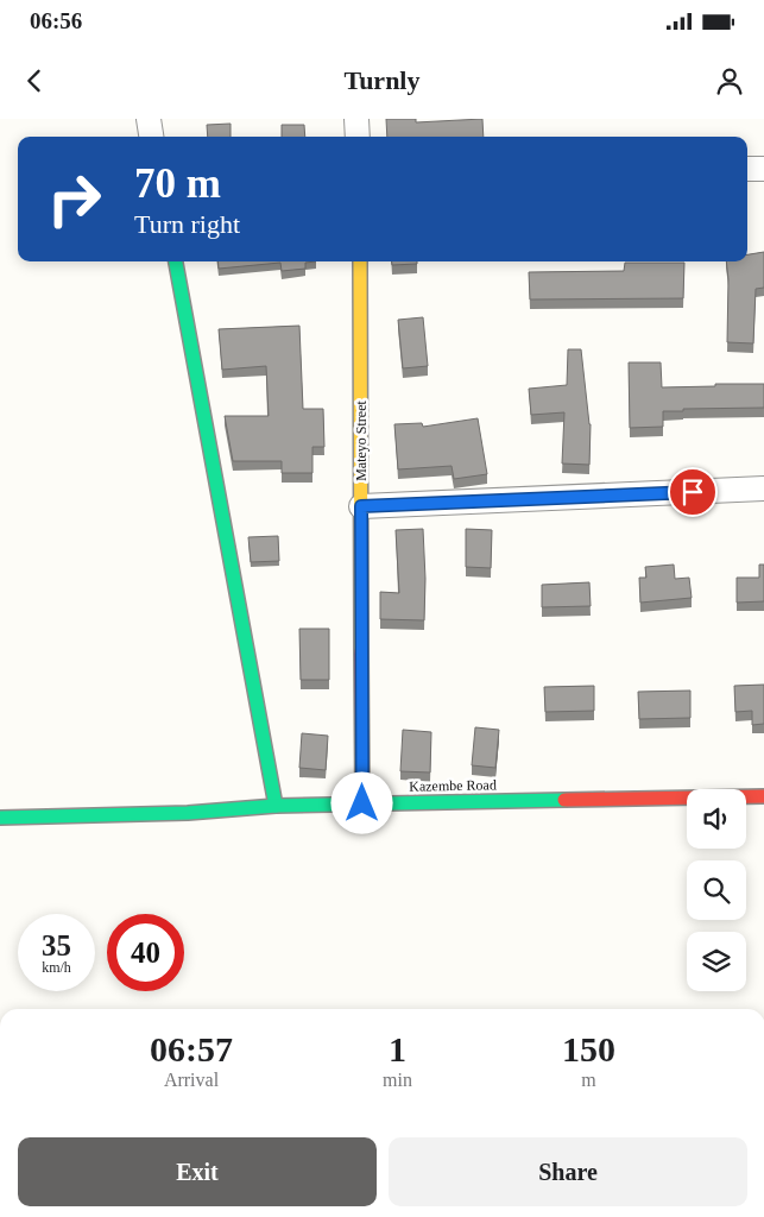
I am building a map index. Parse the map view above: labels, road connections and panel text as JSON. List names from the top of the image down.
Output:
{
  "streets": {
    "street": ["Mateyo Street", "Kazembe Road"]
  },
  "crossings": [
    ["Mateyo Street", "Kazembe Road"]
  ],
  "page": {
    "status": "06:56",
    "header": "Turnly",
    "turn": ["70 m", "Turn right"],
    "speed": "35 km/h",
    "limit": "40",
    "eta": [
      "06:57",
      "Arrival",
      "1",
      "min",
      "150",
      "m"
    ],
    "buttons": ["Exit", "Share"]
  }
}
